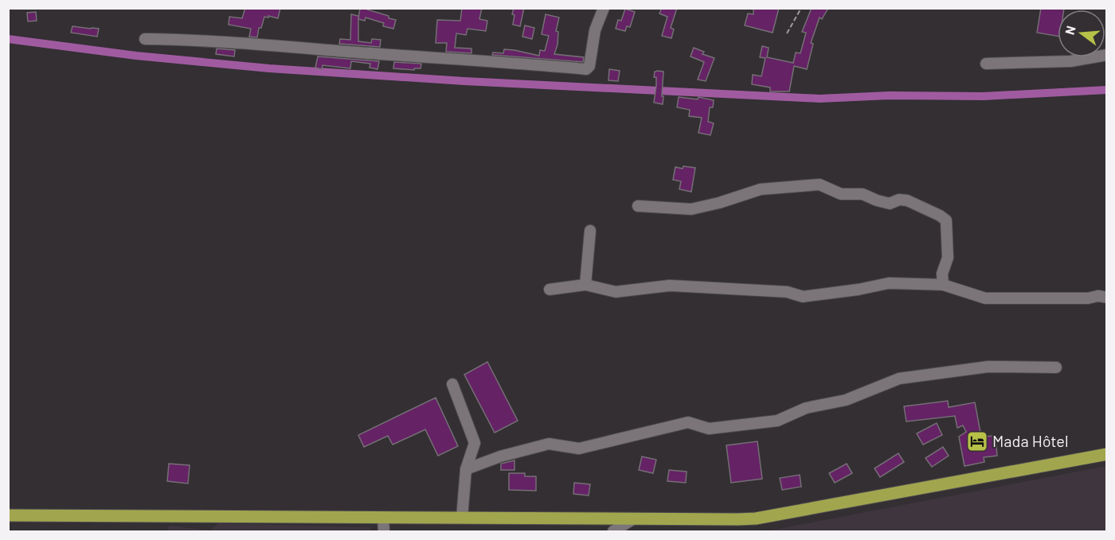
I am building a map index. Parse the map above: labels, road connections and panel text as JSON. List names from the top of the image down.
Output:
{
  "places": {
    "hotel": ["Mada Hôtel"]
  },
  "north": "left"
}
